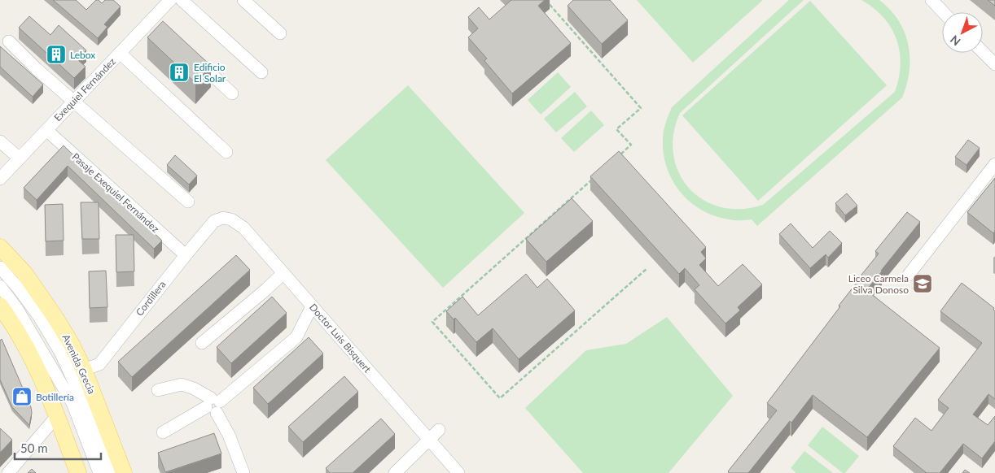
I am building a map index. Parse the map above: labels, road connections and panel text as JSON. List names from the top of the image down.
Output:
{
  "streets": {
    "main road": ["Avenida Grecia"],
    "street": [
      "Exequiel Fernández",
      "Pasaje Exequiel Fernández",
      "Cordillera",
      "Doctor Luis Bisquert"
    ]
  },
  "crossings": [
    ["Exequiel Fernández", "Pasaje Exequiel Fernández"],
    ["Pasaje Exequiel Fernández", "Cordillera"],
    ["Cordillera", "Doctor Luis Bisquert"],
    ["Cordillera", "Avenida Grecia"]
  ],
  "places": {
    "building": ["Lebox", "Edificio El Solar"],
    "school or university": ["Liceo Carmela Silva Donoso"],
    "shop": ["Botillería"]
  },
  "scale_bar": "50 m",
  "north": "bottom left"
}
